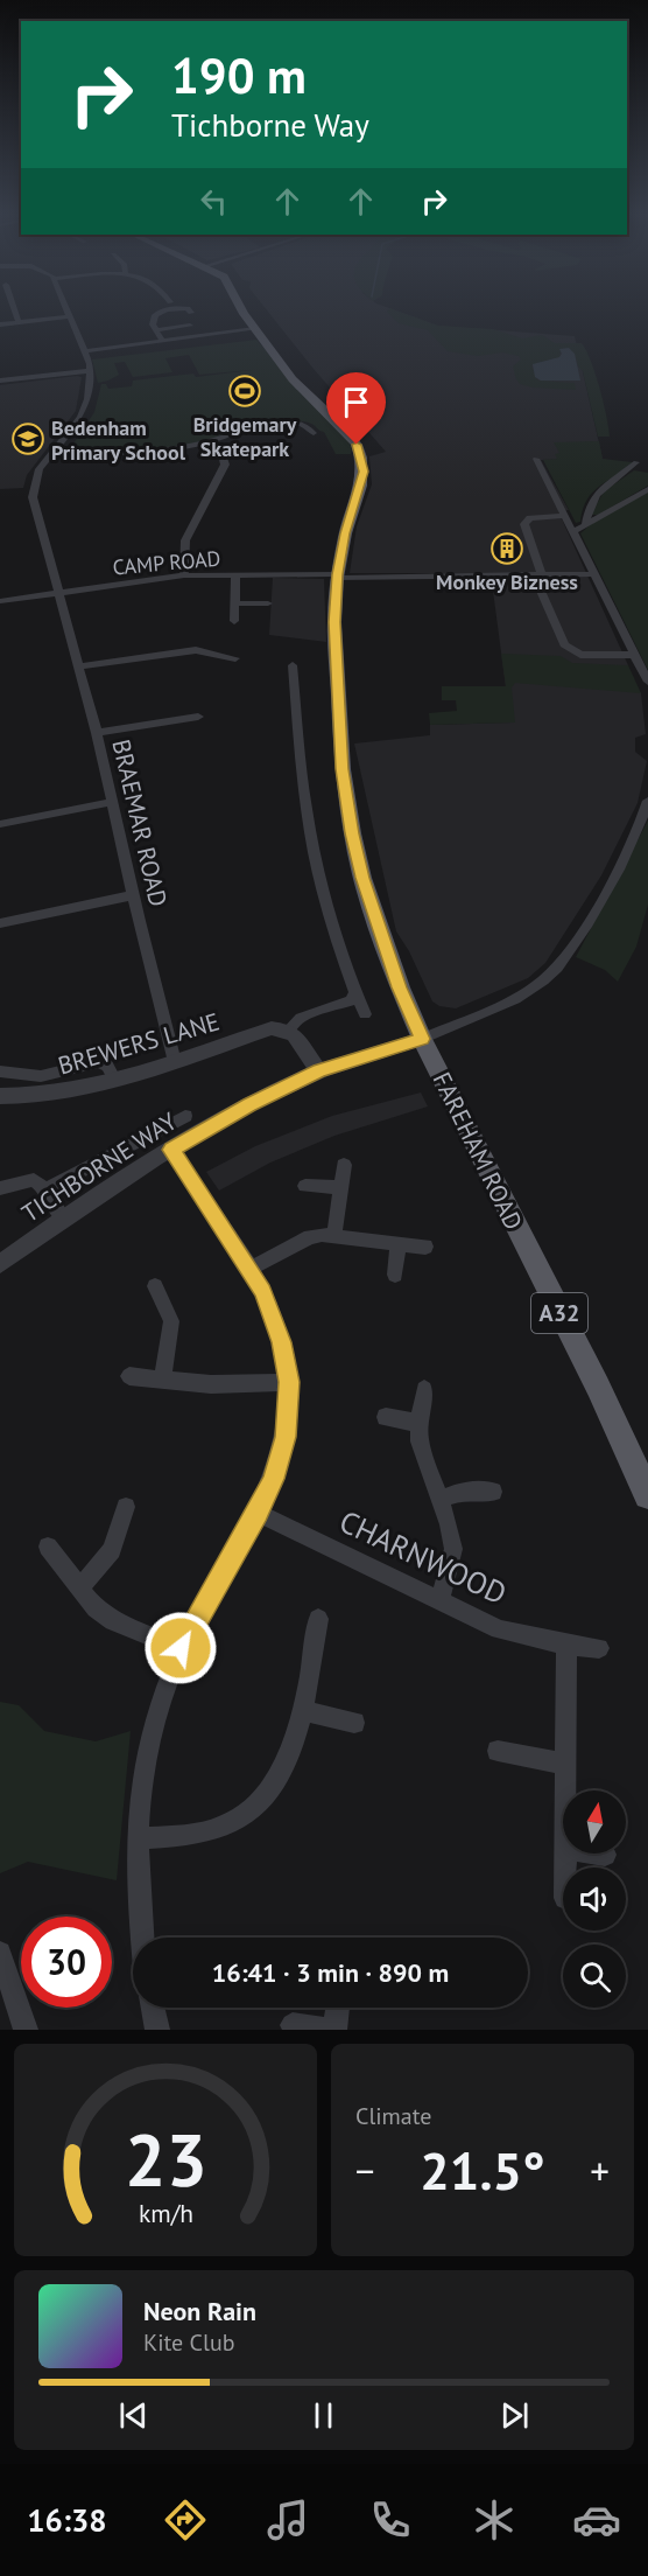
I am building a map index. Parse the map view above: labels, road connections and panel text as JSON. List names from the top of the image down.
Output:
{
  "streets": {
    "main road": ["FAREHAM ROAD", "A32"],
    "street": [
      "CAMP ROAD",
      "BRAEMAR ROAD",
      "BREWERS LANE",
      "TICHBORNE WAY",
      "CHARNWOOD"
    ]
  },
  "crossings": [
    ["CAMP ROAD", "BRAEMAR ROAD"],
    ["CAMP ROAD", "FAREHAM ROAD"],
    ["BRAEMAR ROAD", "BREWERS LANE"],
    ["FAREHAM ROAD", "TICHBORNE WAY"]
  ],
  "places": {
    "sports": ["Bridgemary Skatepark"],
    "school or university": ["Bedenham Primary School"],
    "building": ["Monkey Bizness"]
  },
  "north": "top",
  "page": {
    "turn": ["190 m", "Tichborne Way"],
    "limit": "30",
    "trip": "16:41 · 3 min · 890 m",
    "tile": "Climate",
    "heat": ["−", "21.5°", "+"],
    "song": ["Neon Rain", "Kite Club"],
    "tabs": "16:38",
    "gauge": ["23", "km/h"]
  }
}
